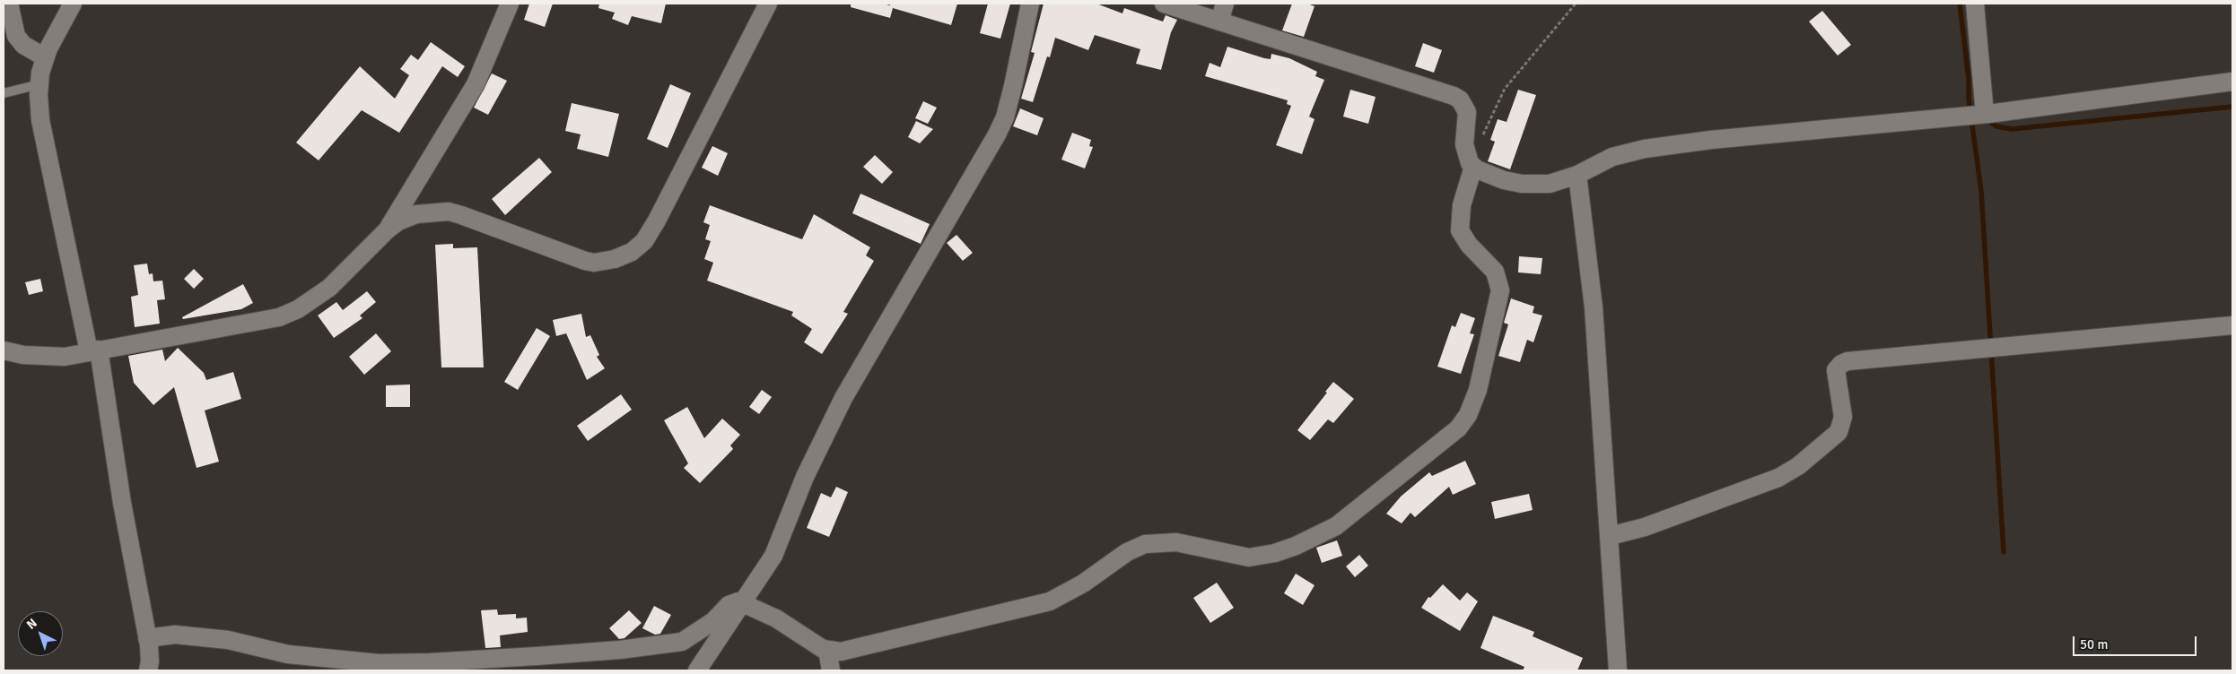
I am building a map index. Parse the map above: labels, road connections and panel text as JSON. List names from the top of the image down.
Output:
{
  "scale_bar": "50 m",
  "north": "top left"
}
